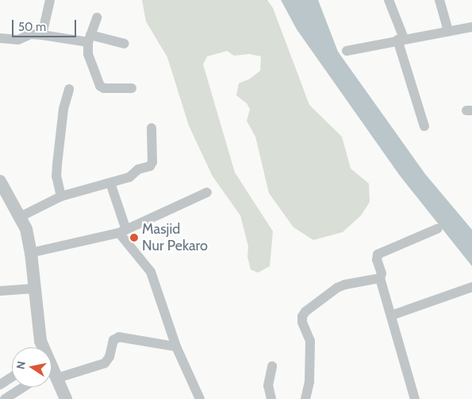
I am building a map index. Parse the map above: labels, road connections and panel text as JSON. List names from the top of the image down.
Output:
{
  "places": ["Masjid Nur Pekaro"],
  "scale_bar": "50 m",
  "north": "left"
}
